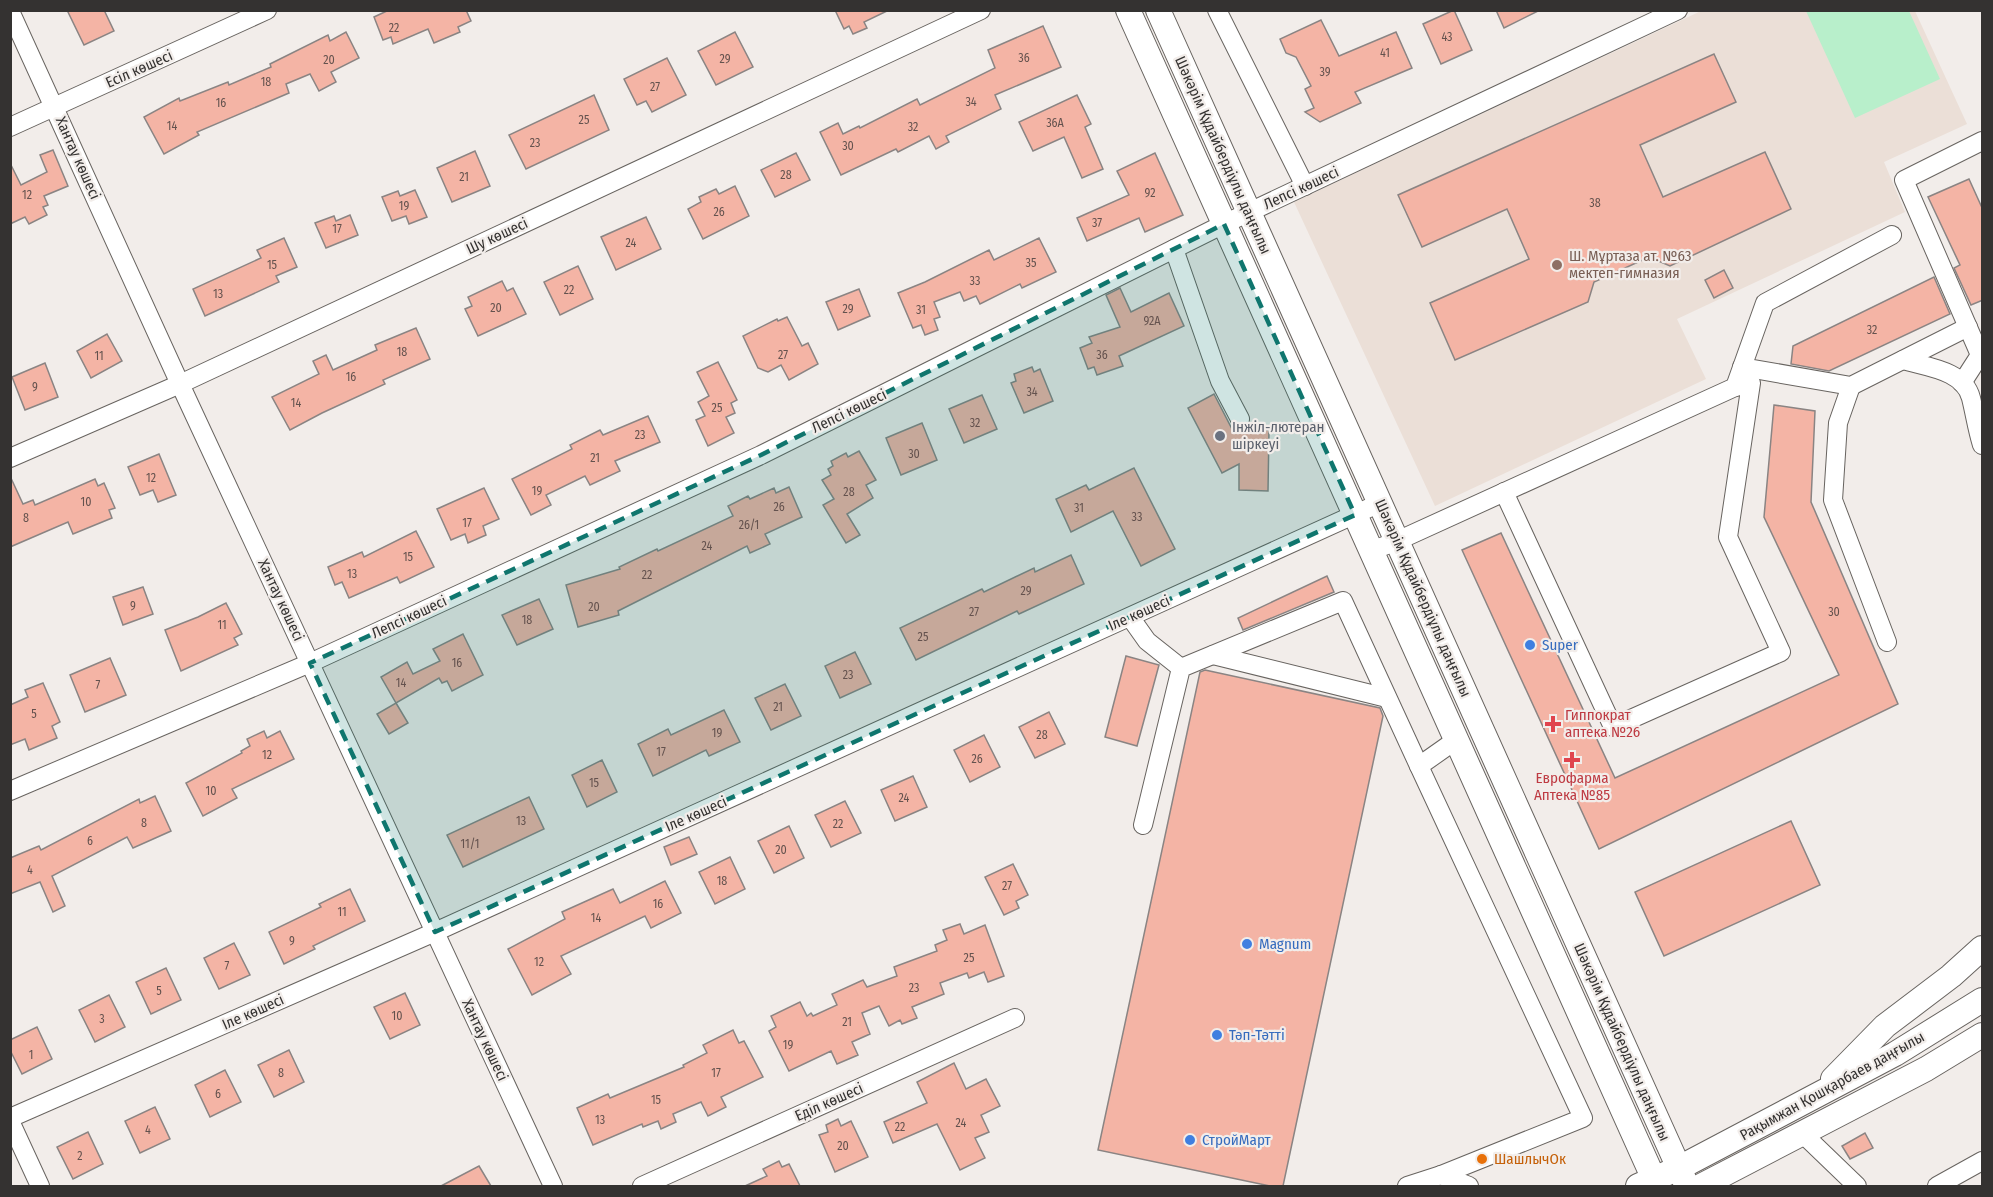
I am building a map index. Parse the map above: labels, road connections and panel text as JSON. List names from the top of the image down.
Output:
{
  "streets": {
    "main road": ["Шәкәрім Құдайбердіұлы даңғылы", "Рақымжан Қошқарбаев даңғылы"],
    "street": [
      "Есіл көшесі",
      "Хантау көшесі",
      "Лепсі көшесі",
      "Шу көшесі",
      "Іле көшесі",
      "Еділ көшесі"
    ]
  },
  "crossings": [
    ["Есіл көшесі", "Хантау көшесі"],
    ["Шәкәрім Құдайбердіұлы даңғылы", "Лепсі көшесі"],
    ["Шәкәрім Құдайбердіұлы даңғылы", "Іле көшесі"],
    ["Шәкәрім Құдайбердіұлы даңғылы", "Рақымжан Қошқарбаев даңғылы"],
    ["Хантау көшесі", "Лепсі көшесі"],
    ["Хантау көшесі", "Шу көшесі"],
    ["Хантау көшесі", "Іле көшесі"]
  ],
  "places": {
    "other": [
      "Ш. Мұртаза ат. №63 мектеп-гимназия",
      "Інжіл-лютеран шіркеуі",
      "Super",
      "Magnum",
      "Тәп-Тәтті",
      "СтройМарт",
      "ШашлычОк"
    ],
    "health": ["Гиппократ аптека №26", "Еврофарма Аптека №85"]
  },
  "house_numbers": [
    "22",
    "43",
    "41",
    "36",
    "29",
    "20",
    "39",
    "18",
    "27",
    "34",
    "16",
    "25",
    "36А",
    "14",
    "32",
    "23",
    "30",
    "28",
    "21",
    "92",
    "12",
    "38",
    "19",
    "26",
    "37",
    "17",
    "24",
    "35",
    "15",
    "33",
    "22",
    "13",
    "20",
    "29",
    "31",
    "92А",
    "32",
    "18",
    "27",
    "36",
    "11",
    "16",
    "9",
    "34",
    "14",
    "25",
    "32",
    "23",
    "30",
    "21",
    "12",
    "19",
    "28",
    "10",
    "26",
    "31",
    "33",
    "8",
    "17",
    "26/1",
    "24",
    "15",
    "13",
    "22",
    "29",
    "9",
    "20",
    "27",
    "30",
    "18",
    "11",
    "25",
    "16",
    "23",
    "14",
    "7",
    "21",
    "5",
    "19",
    "28",
    "17",
    "12",
    "26",
    "15",
    "10",
    "24",
    "13",
    "8",
    "22",
    "6",
    "11/1",
    "20",
    "4",
    "18",
    "27",
    "16",
    "11",
    "14",
    "9",
    "25",
    "12",
    "7",
    "23",
    "5",
    "10",
    "3",
    "21",
    "19",
    "1",
    "8",
    "17",
    "6",
    "15",
    "13",
    "24",
    "22",
    "4",
    "20",
    "2"
  ]
}
